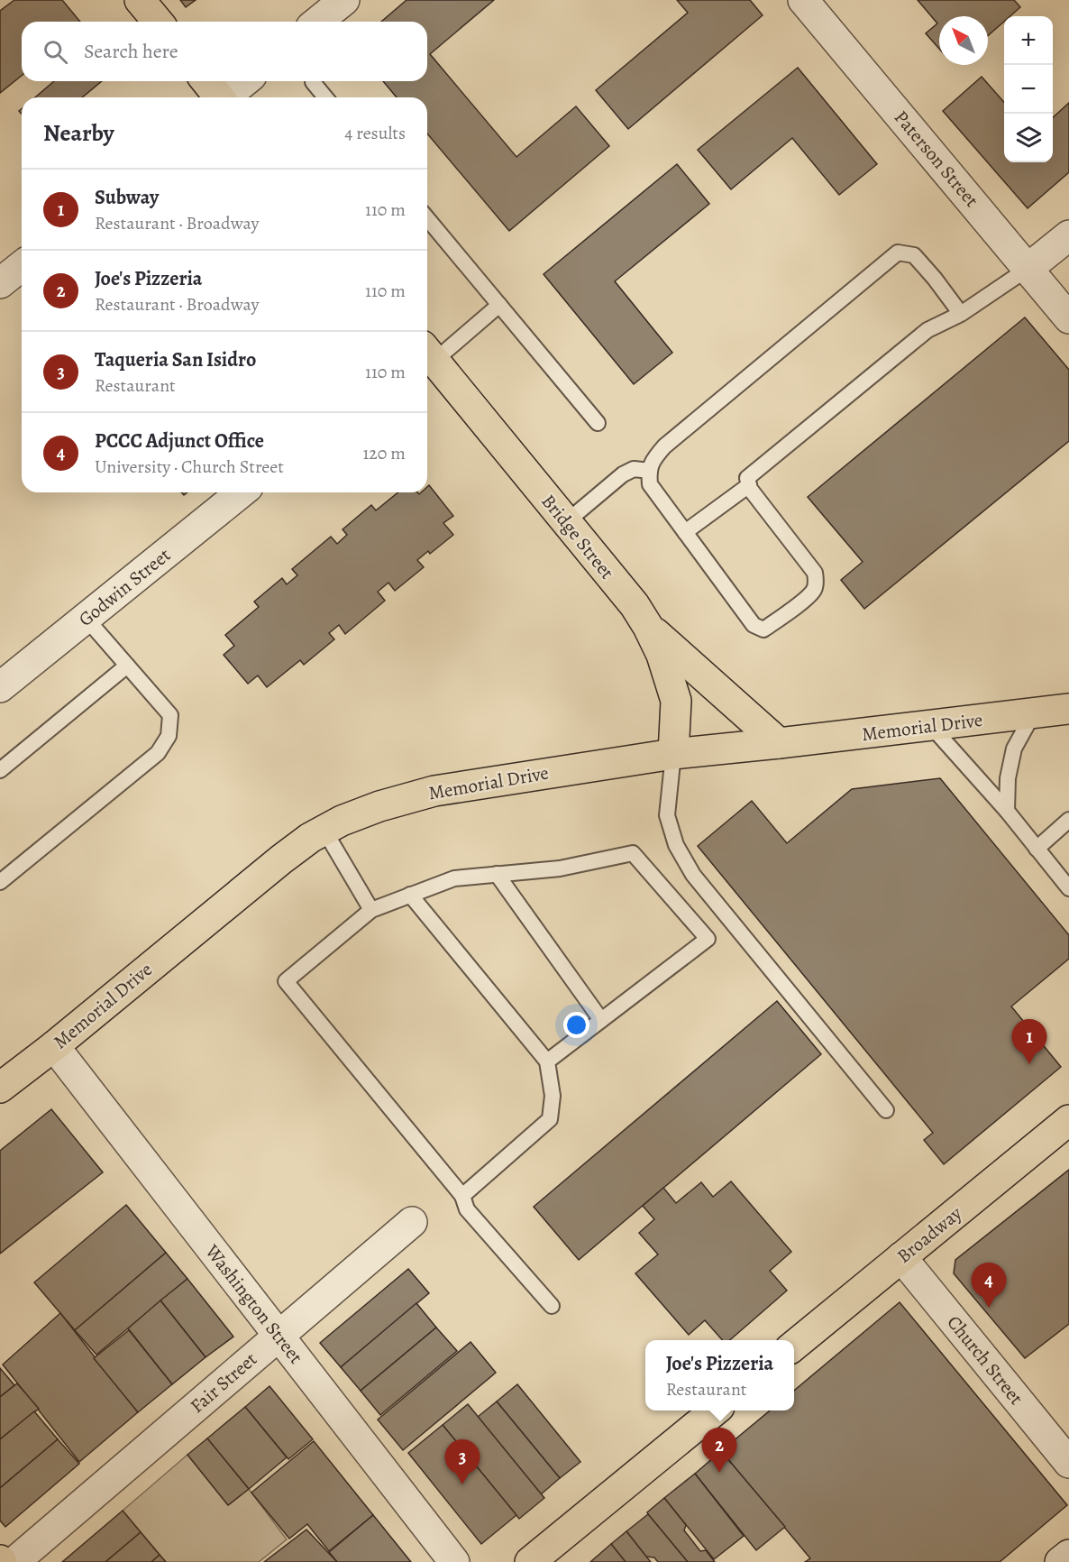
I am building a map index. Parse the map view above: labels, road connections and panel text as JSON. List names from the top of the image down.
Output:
{
  "streets": {
    "main road": ["Bridge Street", "Memorial Drive", "Broadway"],
    "street": [
      "Paterson Street",
      "Godwin Street",
      "Washington Street",
      "Church Street",
      "Fair Street"
    ]
  },
  "crossings": [
    ["Bridge Street", "Memorial Drive"],
    ["Memorial Drive", "Washington Street"],
    ["Broadway", "Church Street"],
    ["Washington Street", "Fair Street"]
  ],
  "north": "top left",
  "page": {
    "map_buttons": ["+", "−"],
    "search": "Search here",
    "heading": ["Nearby", "4 results"],
    "list": [
      {
        "mark": "1",
        "name": "Subway",
        "note": "Restaurant · Broadway",
        "value": "110 m"
      },
      {
        "mark": "2",
        "name": "Joe's Pizzeria",
        "note": "Restaurant · Broadway",
        "value": "110 m"
      },
      {
        "mark": "3",
        "name": "Taqueria San Isidro",
        "note": "Restaurant",
        "value": "110 m"
      },
      {
        "mark": "4",
        "name": "PCCC Adjunct Office",
        "note": "University · Church Street",
        "value": "120 m"
      }
    ],
    "pins": [
      "1",
      "4",
      "2",
      "3"
    ],
    "popup": ["Joe's Pizzeria", "Restaurant"]
  }
}
